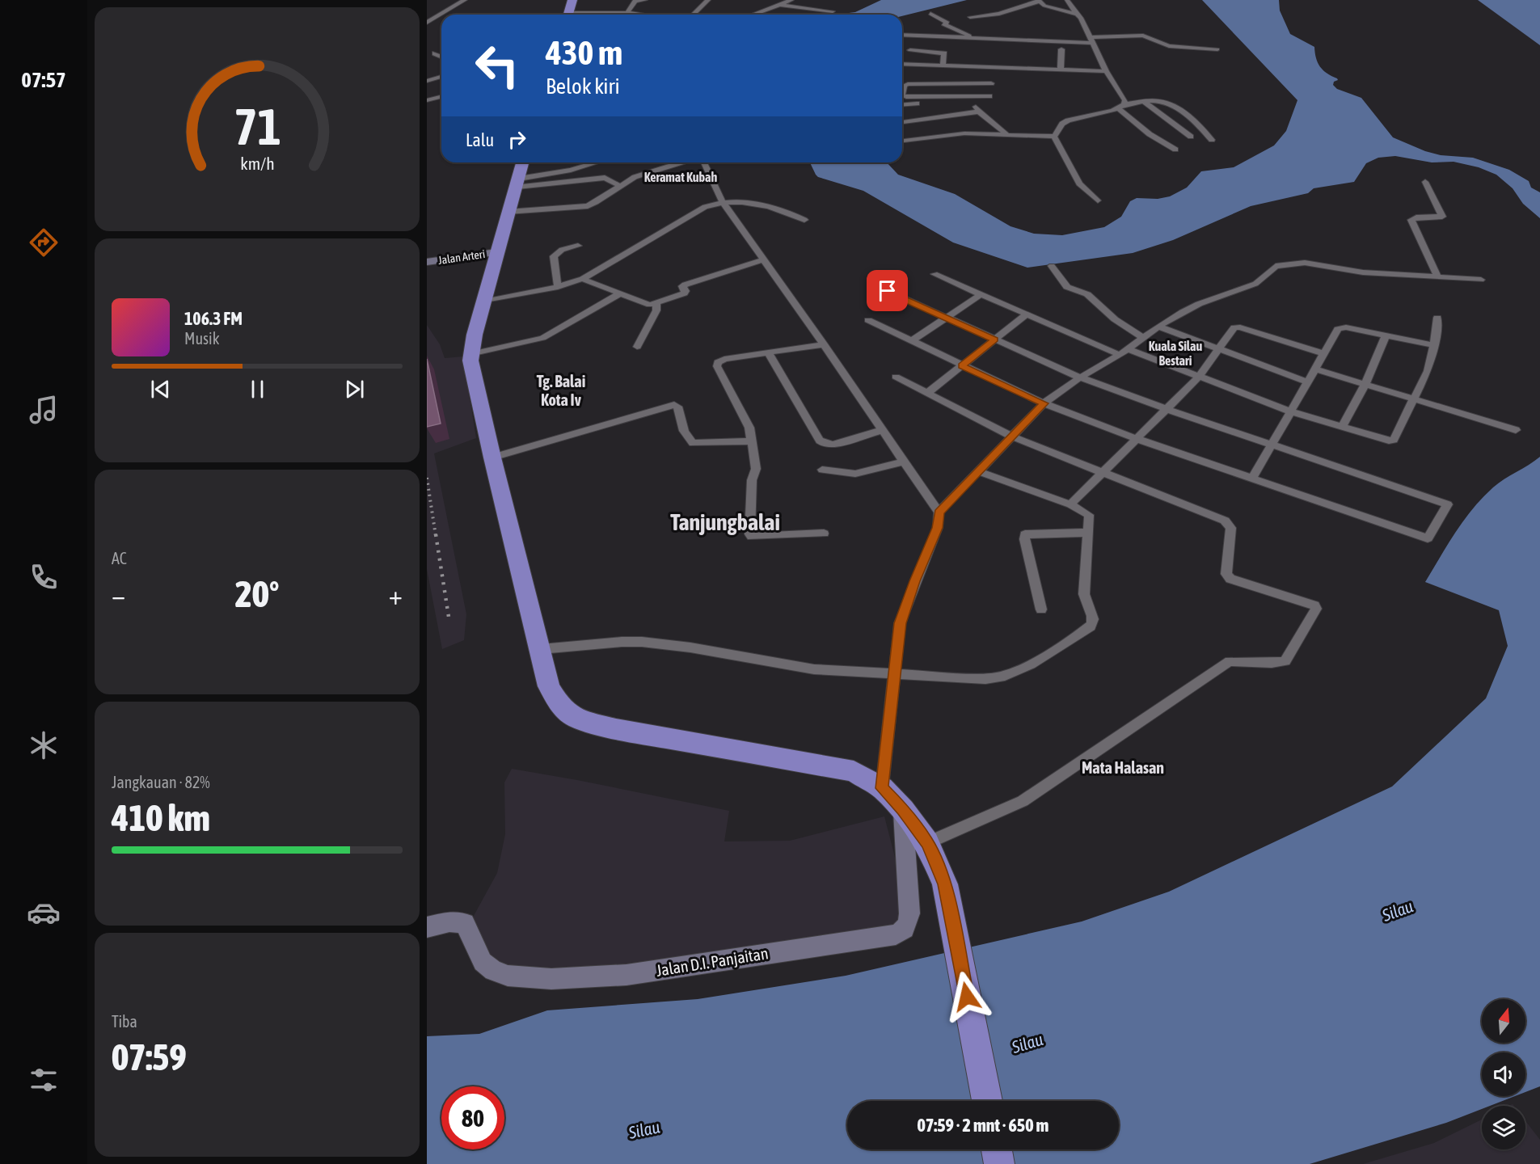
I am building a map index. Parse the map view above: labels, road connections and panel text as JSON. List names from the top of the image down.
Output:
{
  "streets": {
    "main road": ["Jalan Arteri", "Jalan D.I. Panjaitan"]
  },
  "districts": [
    "Keramat Kubah",
    "Kuala Silau Bestari",
    "Tg. Balai Kota Iv",
    "Tanjungbalai",
    "Mata Halasan"
  ],
  "water": ["Silau"],
  "north": "top",
  "page": {
    "tabs": "07:57",
    "turn": ["430 m", "Belok kiri"],
    "then": "Lalu",
    "song": ["106.3 FM", "Musik"],
    "tile": [
      "AC",
      ["Jangkauan · 82%", "410 km"],
      ["Tiba", "07:59"]
    ],
    "heat": ["−", "20°", "+"],
    "limit": "80",
    "trip": "07:59 · 2 mnt · 650 m",
    "gauge": ["71", "km/h"]
  }
}
